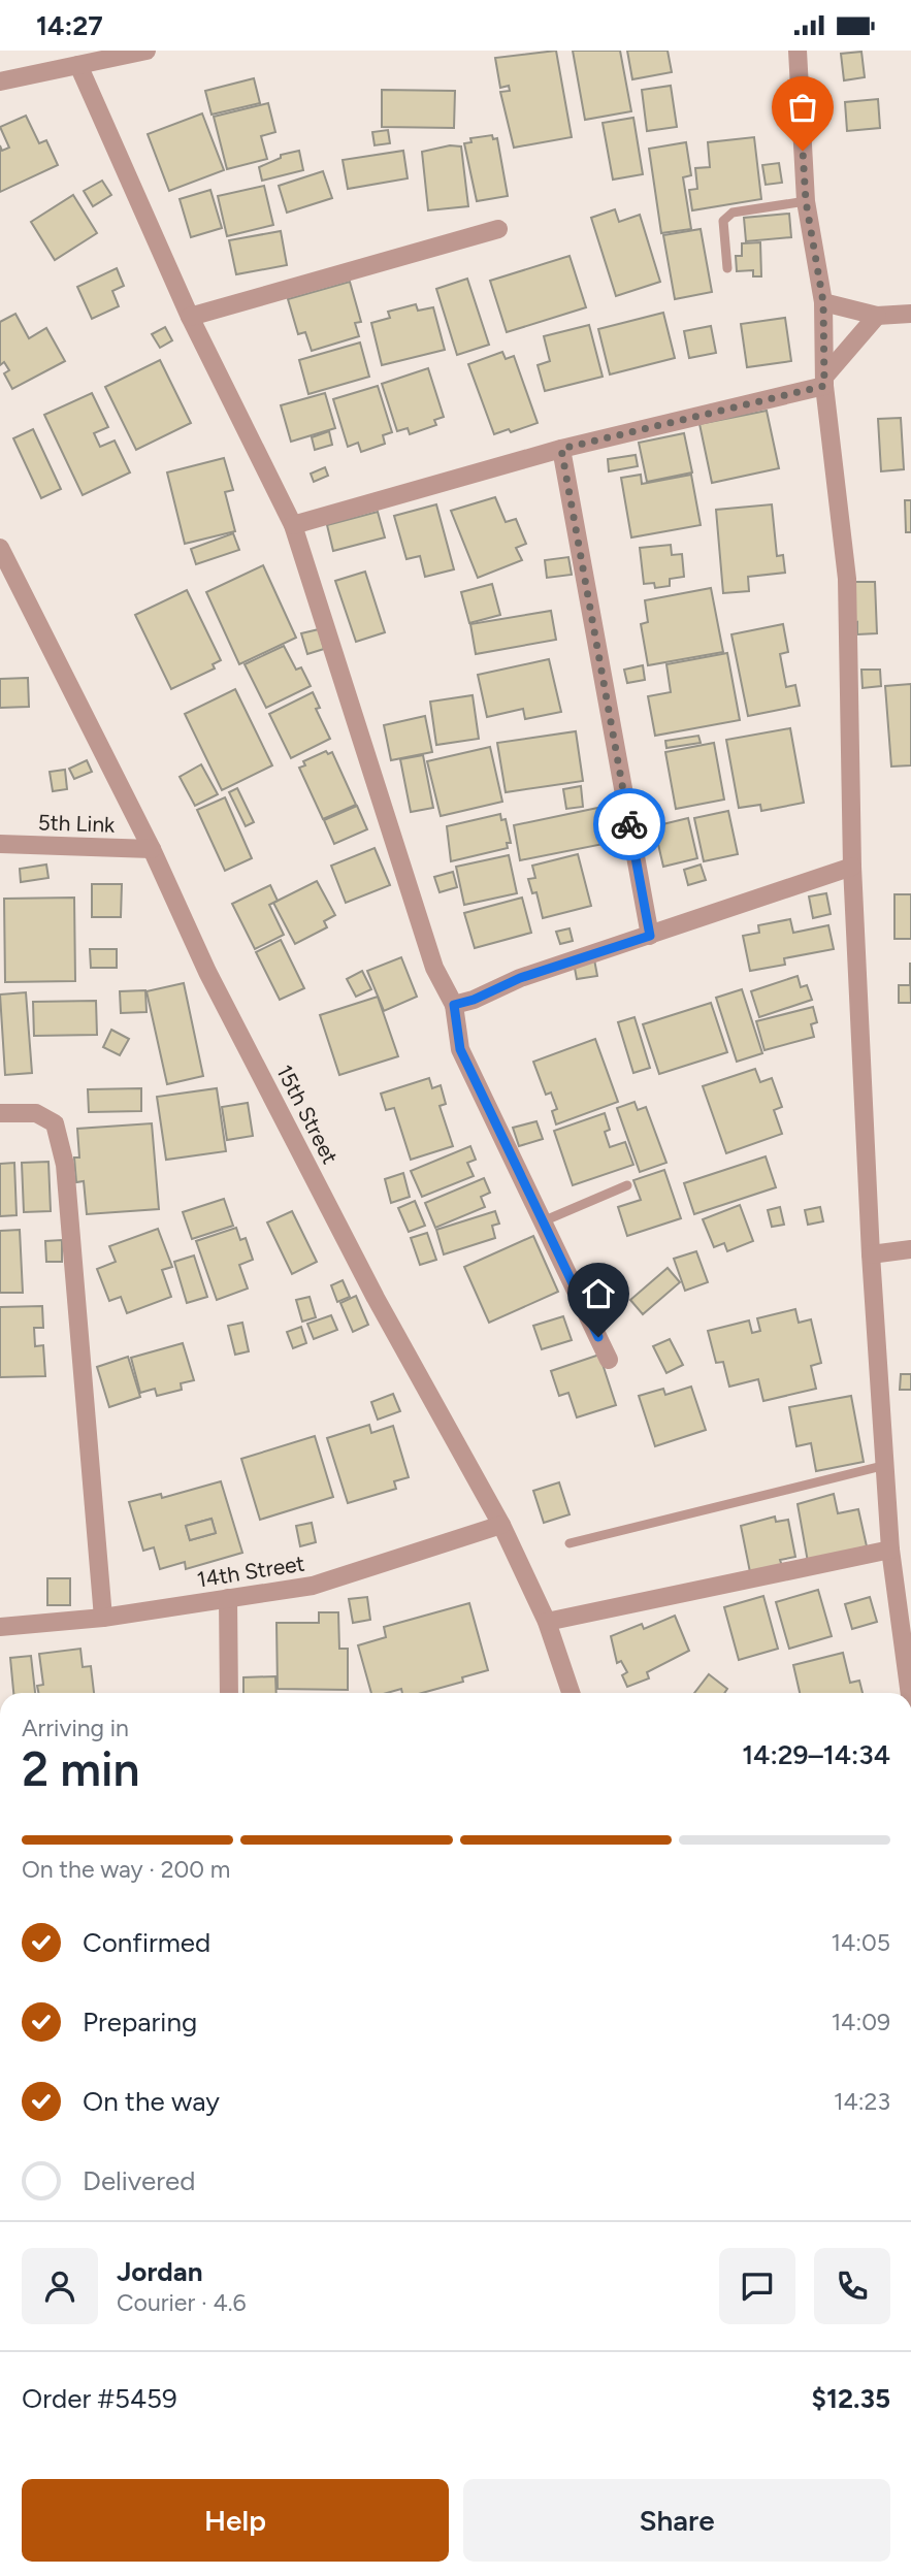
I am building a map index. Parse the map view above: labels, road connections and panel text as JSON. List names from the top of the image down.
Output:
{
  "streets": {
    "street": ["5th Link", "15th Street", "14th Street"]
  },
  "crossings": [
    ["5th Link", "15th Street"],
    ["15th Street", "14th Street"]
  ],
  "page": {
    "status": "14:27",
    "heading": ["2 min", "Arriving in", "14:29–14:34"],
    "panel": [
      "Jordan",
      "Courier · 4.6",
      "Order #5459",
      "$12.35"
    ],
    "bar": "On the way · 200 m",
    "list": [
      ["Confirmed", "14:05"],
      ["Preparing", "14:09"],
      ["On the way", "14:23"],
      "Delivered"
    ],
    "buttons": ["Help", "Share"]
  }
}
